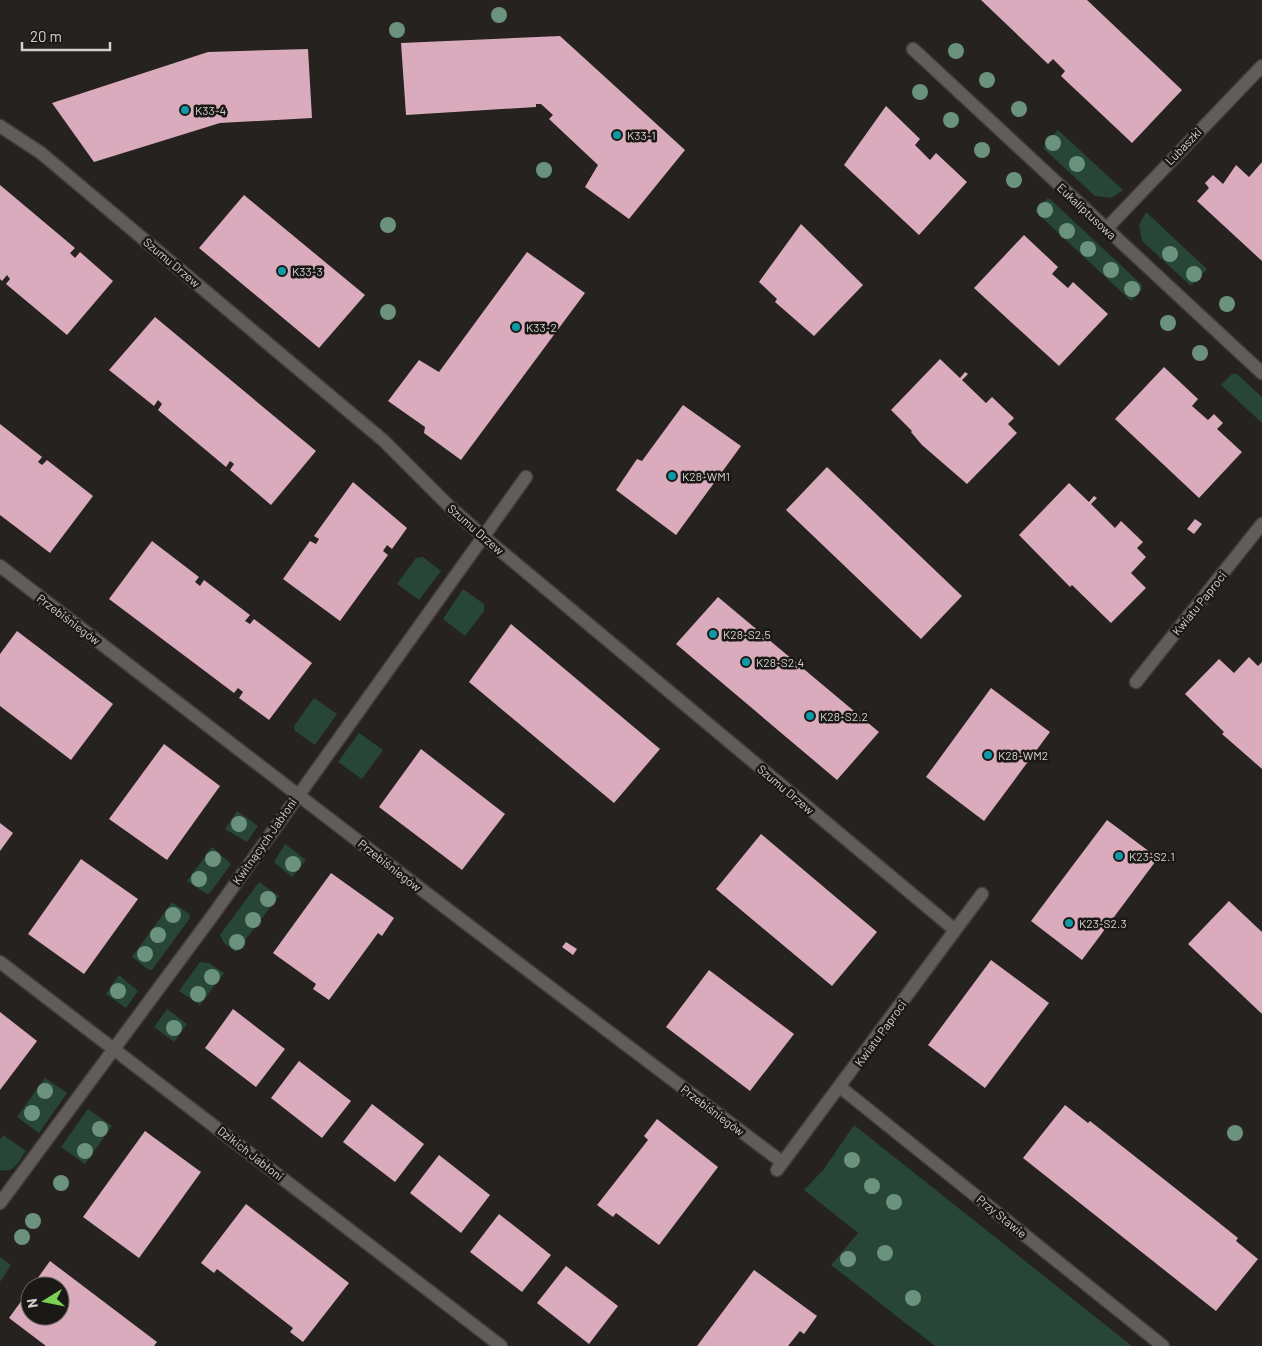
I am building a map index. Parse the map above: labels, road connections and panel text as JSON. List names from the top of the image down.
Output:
{
  "streets": {
    "street": [
      "Lubaszki",
      "Eukaliptusowa",
      "Szumu Drzew",
      "Kwiatu Paproci",
      "Przebiśniegów",
      "Kwitnących Jabłoni",
      "Dzikich Jabłoni",
      "Przy Stawie"
    ]
  },
  "crossings": [
    ["Lubaszki", "Eukaliptusowa"],
    ["Szumu Drzew", "Kwiatu Paproci"],
    ["Szumu Drzew", "Kwitnących Jabłoni"],
    ["Kwiatu Paproci", "Przebiśniegów"],
    ["Kwiatu Paproci", "Przy Stawie"],
    ["Przebiśniegów", "Kwitnących Jabłoni"],
    ["Kwitnących Jabłoni", "Dzikich Jabłoni"]
  ],
  "places": [
    "K33-4",
    "K33-1",
    "K33-3",
    "K33-2",
    "K28-WM1",
    "K28-S2.5",
    "K28-S2.4",
    "K28-S2.2",
    "K28-WM2",
    "K23-S2.1",
    "K23-S2.3"
  ],
  "scale_bar": "20 m",
  "north": "left"
}
